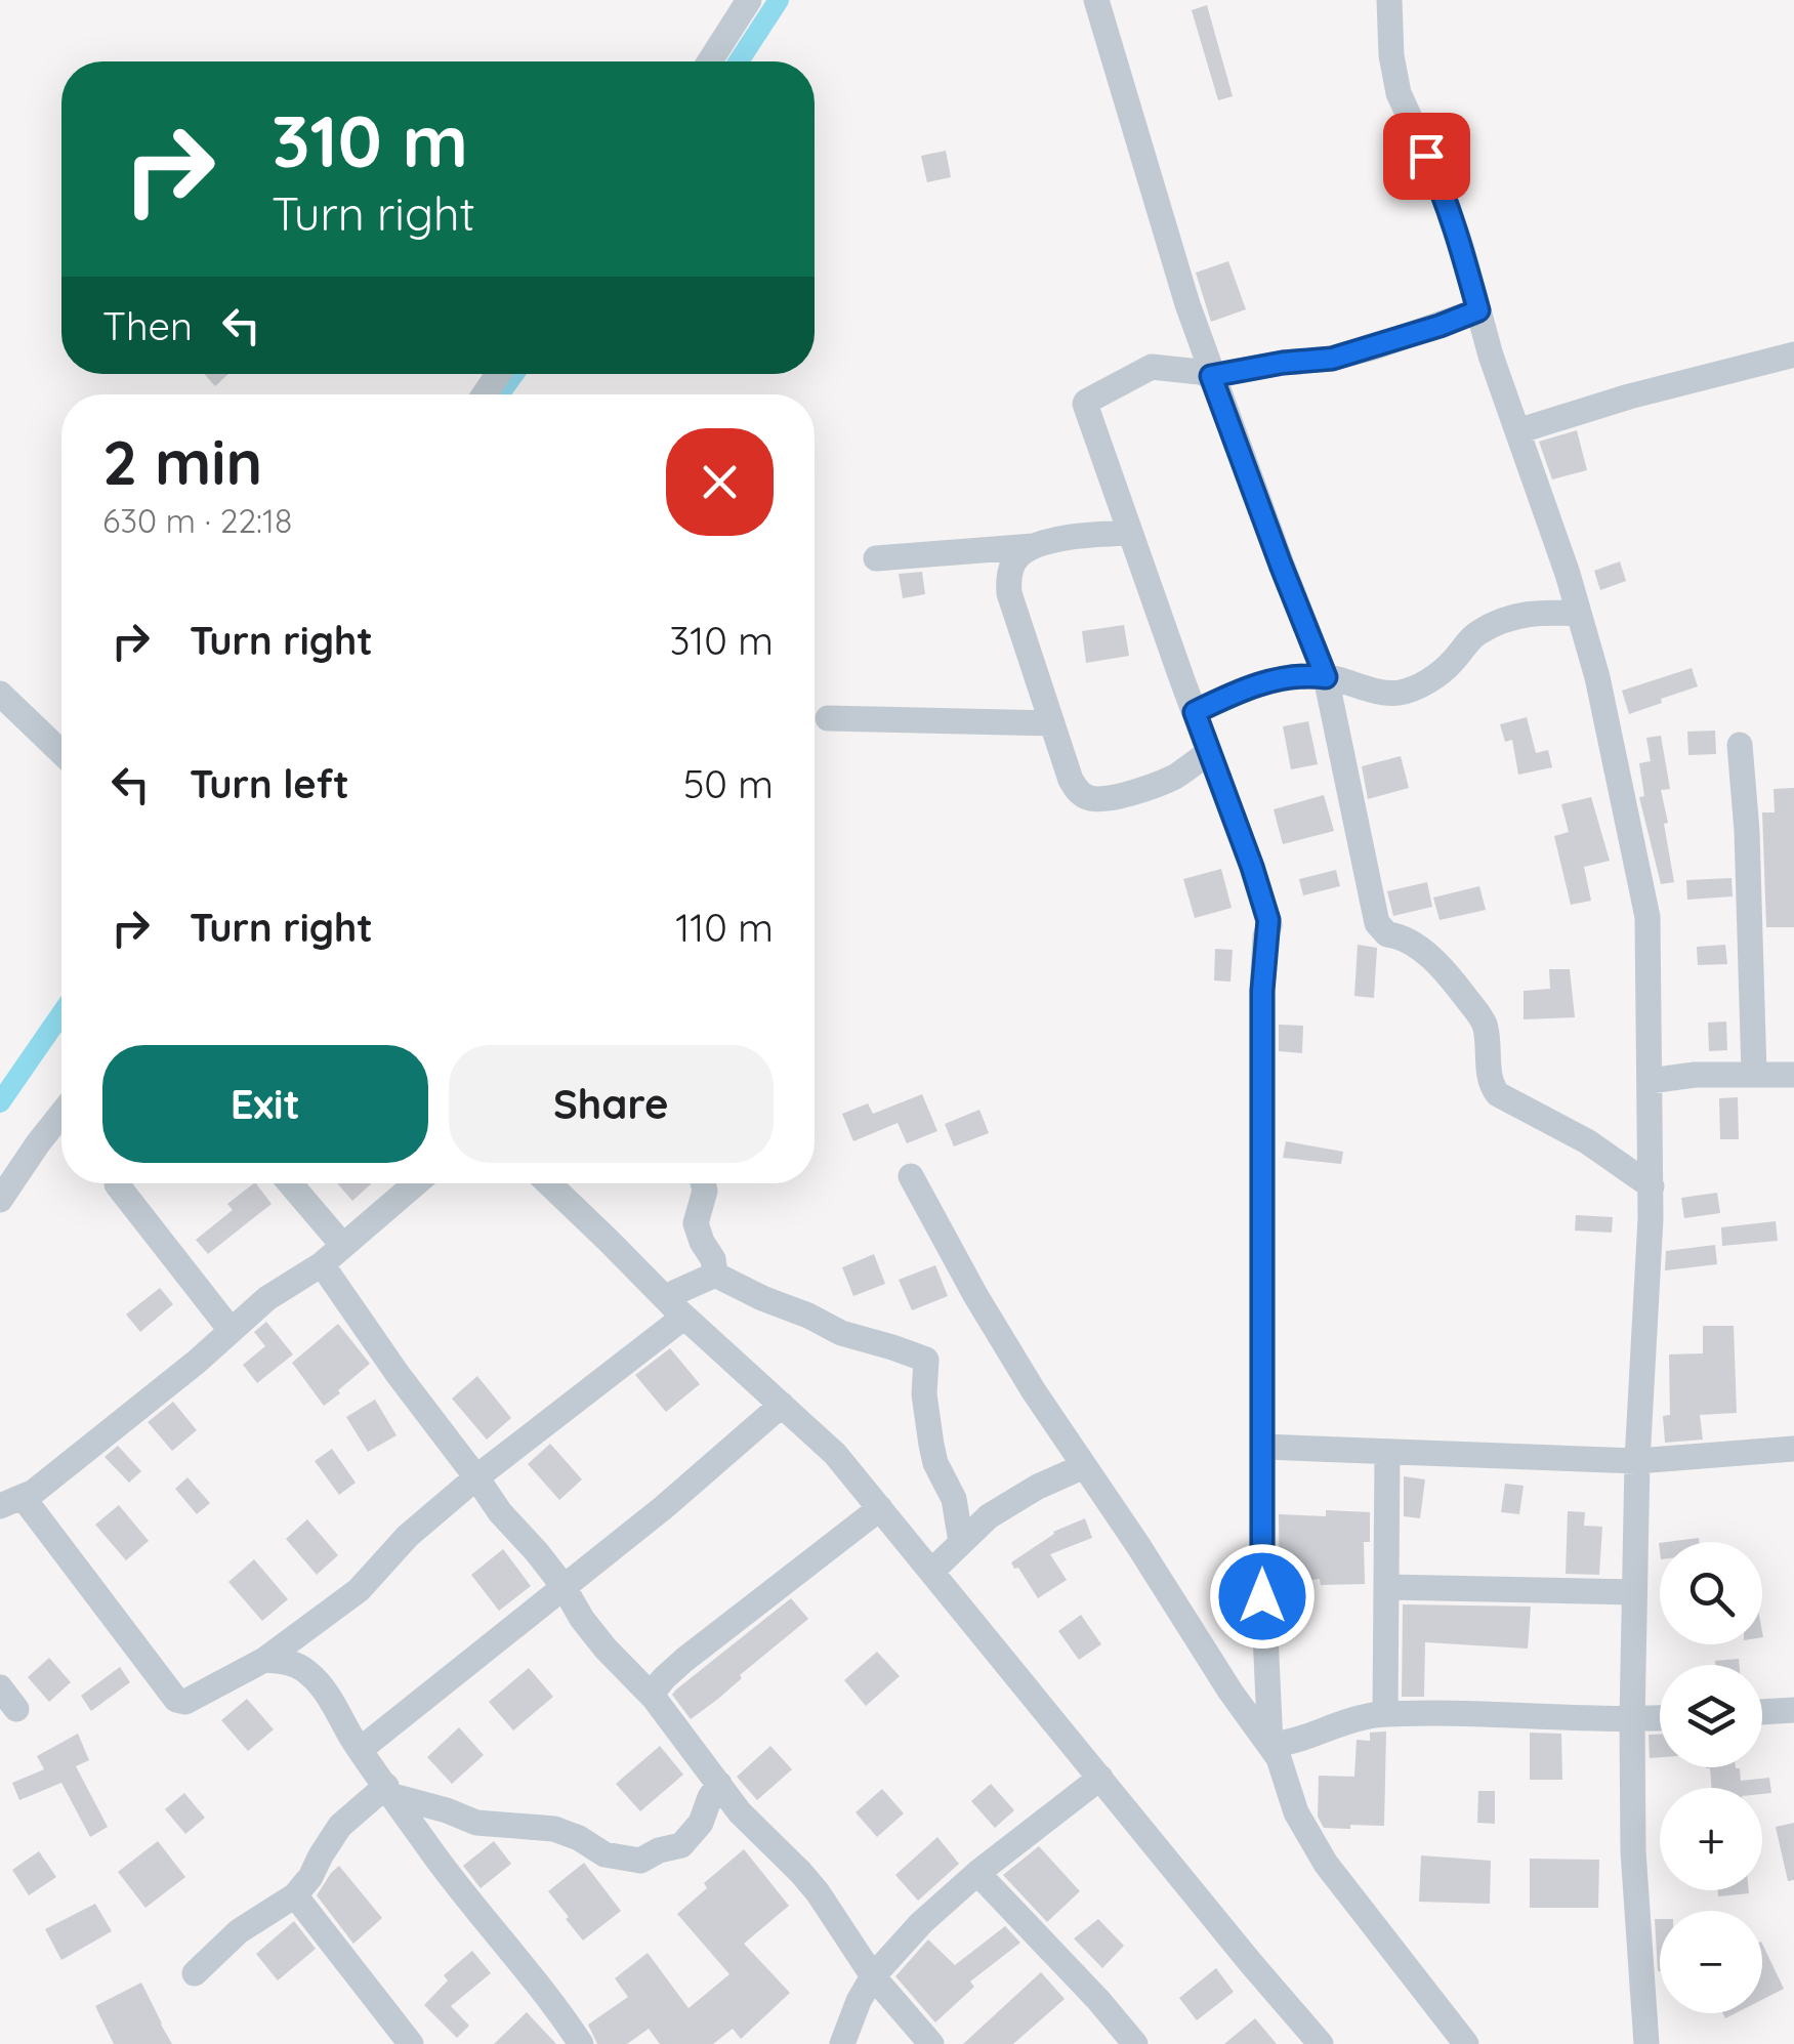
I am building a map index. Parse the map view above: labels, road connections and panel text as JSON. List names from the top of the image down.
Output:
{
  "page": {
    "turn": ["310 m", "Turn right"],
    "then": "Then",
    "heading": ["2 min", "630 m · 22:18"],
    "list": [
      {
        "name": "Turn right",
        "value": "310 m"
      },
      {
        "name": "Turn left",
        "value": "50 m"
      },
      {
        "name": "Turn right",
        "value": "110 m"
      }
    ],
    "buttons": ["Exit", "Share"],
    "map_buttons": ["+", "−"]
  }
}
